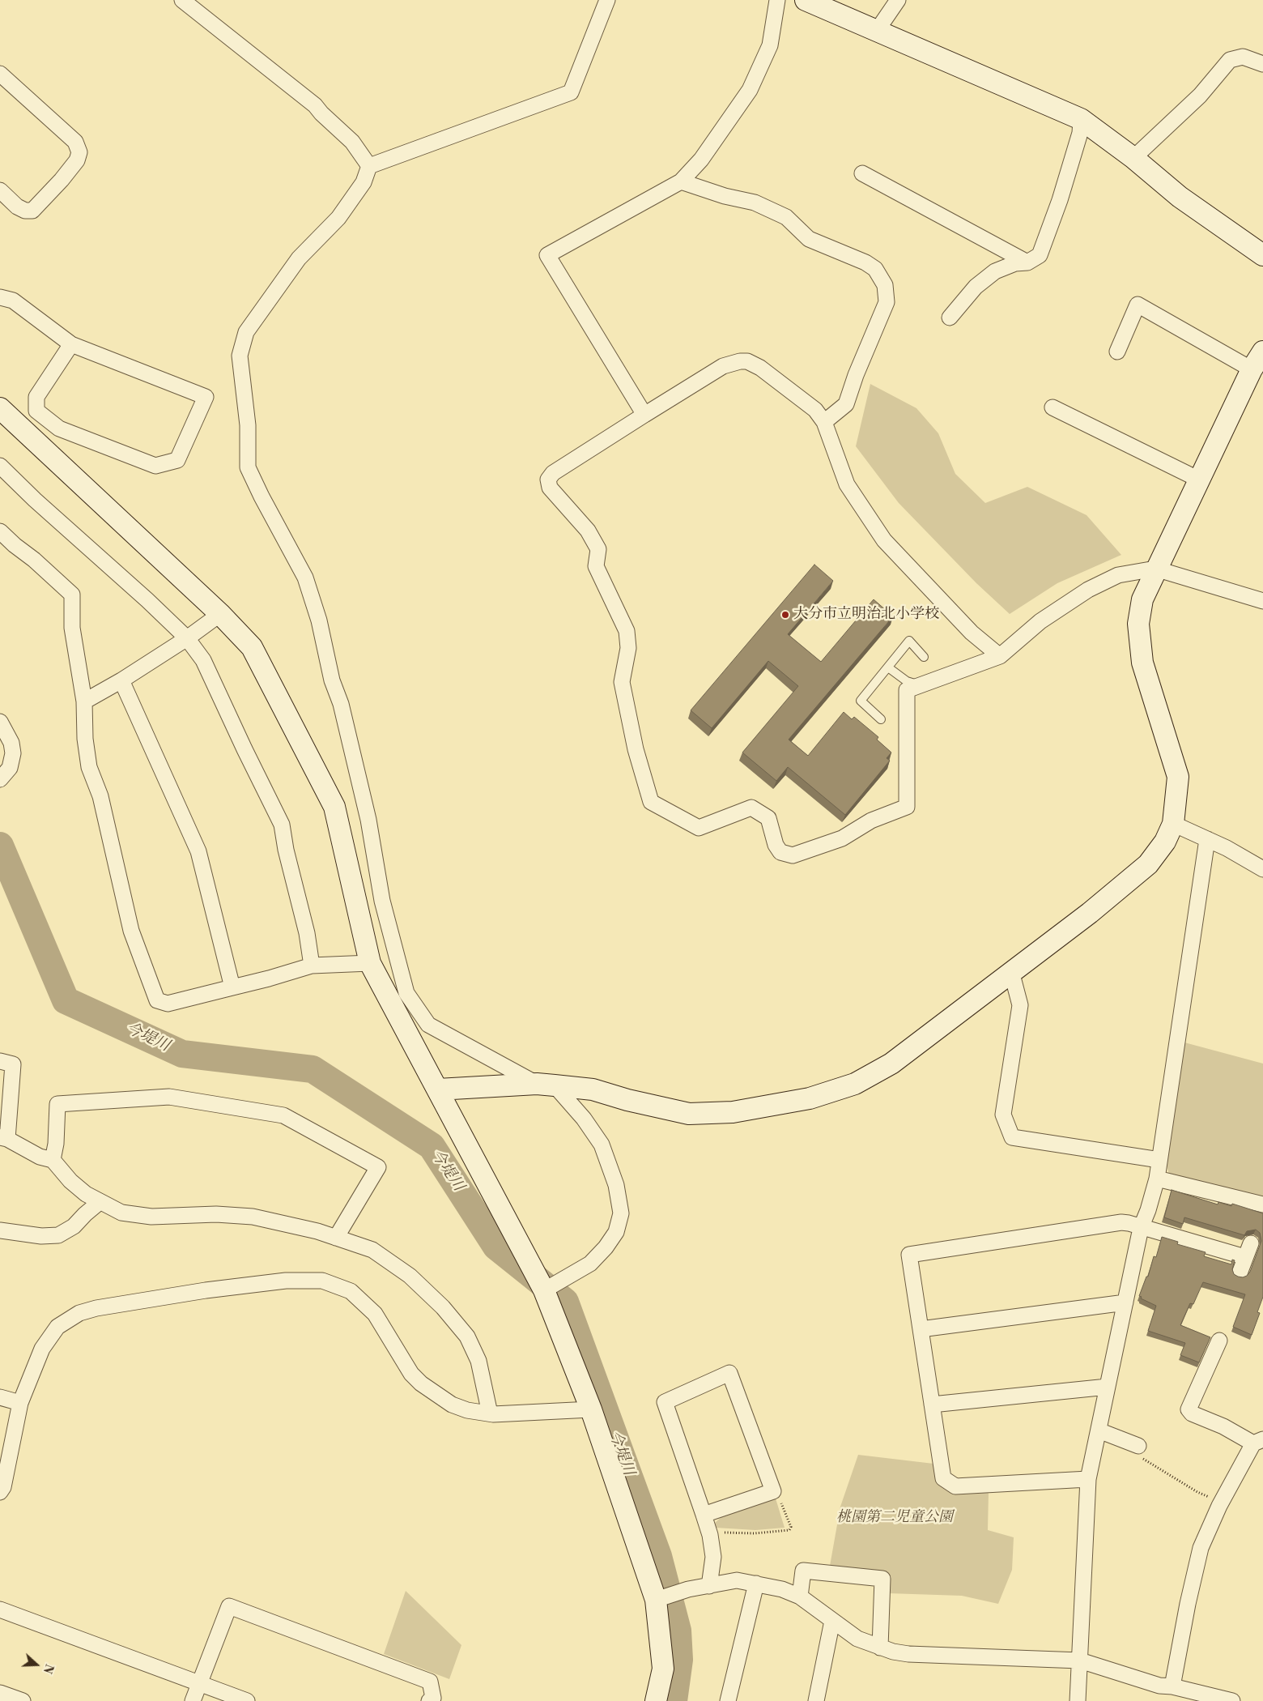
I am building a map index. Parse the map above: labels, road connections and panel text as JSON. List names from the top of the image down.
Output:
{
  "water": ["今堤川"],
  "parks": ["桃園第二児童公園"],
  "places": ["大分市立明治北小学校"],
  "north": "right"
}
